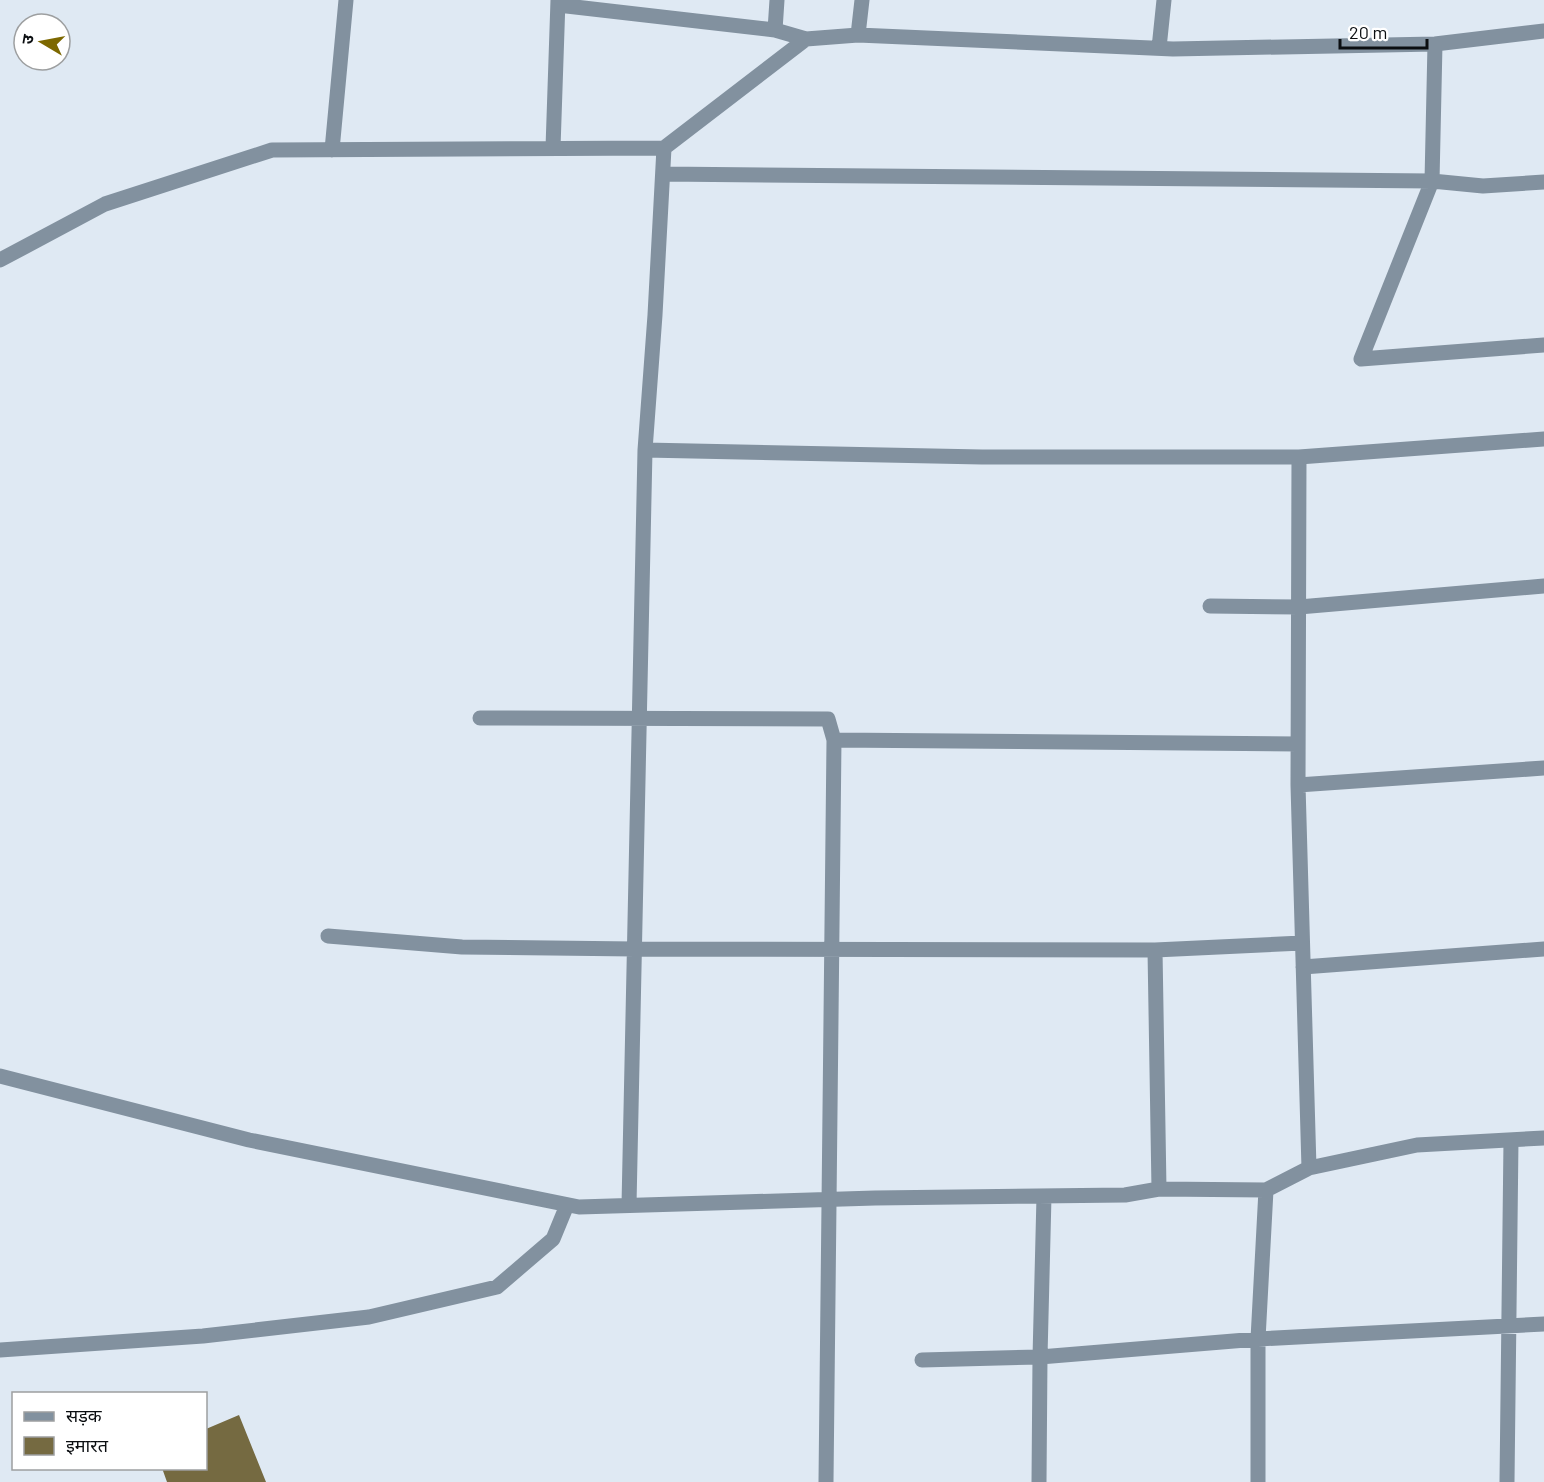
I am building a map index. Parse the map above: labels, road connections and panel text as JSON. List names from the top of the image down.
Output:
{
  "legend": ["सड़क", "इमारत"],
  "scale_bar": "20 m",
  "north": "left"
}
